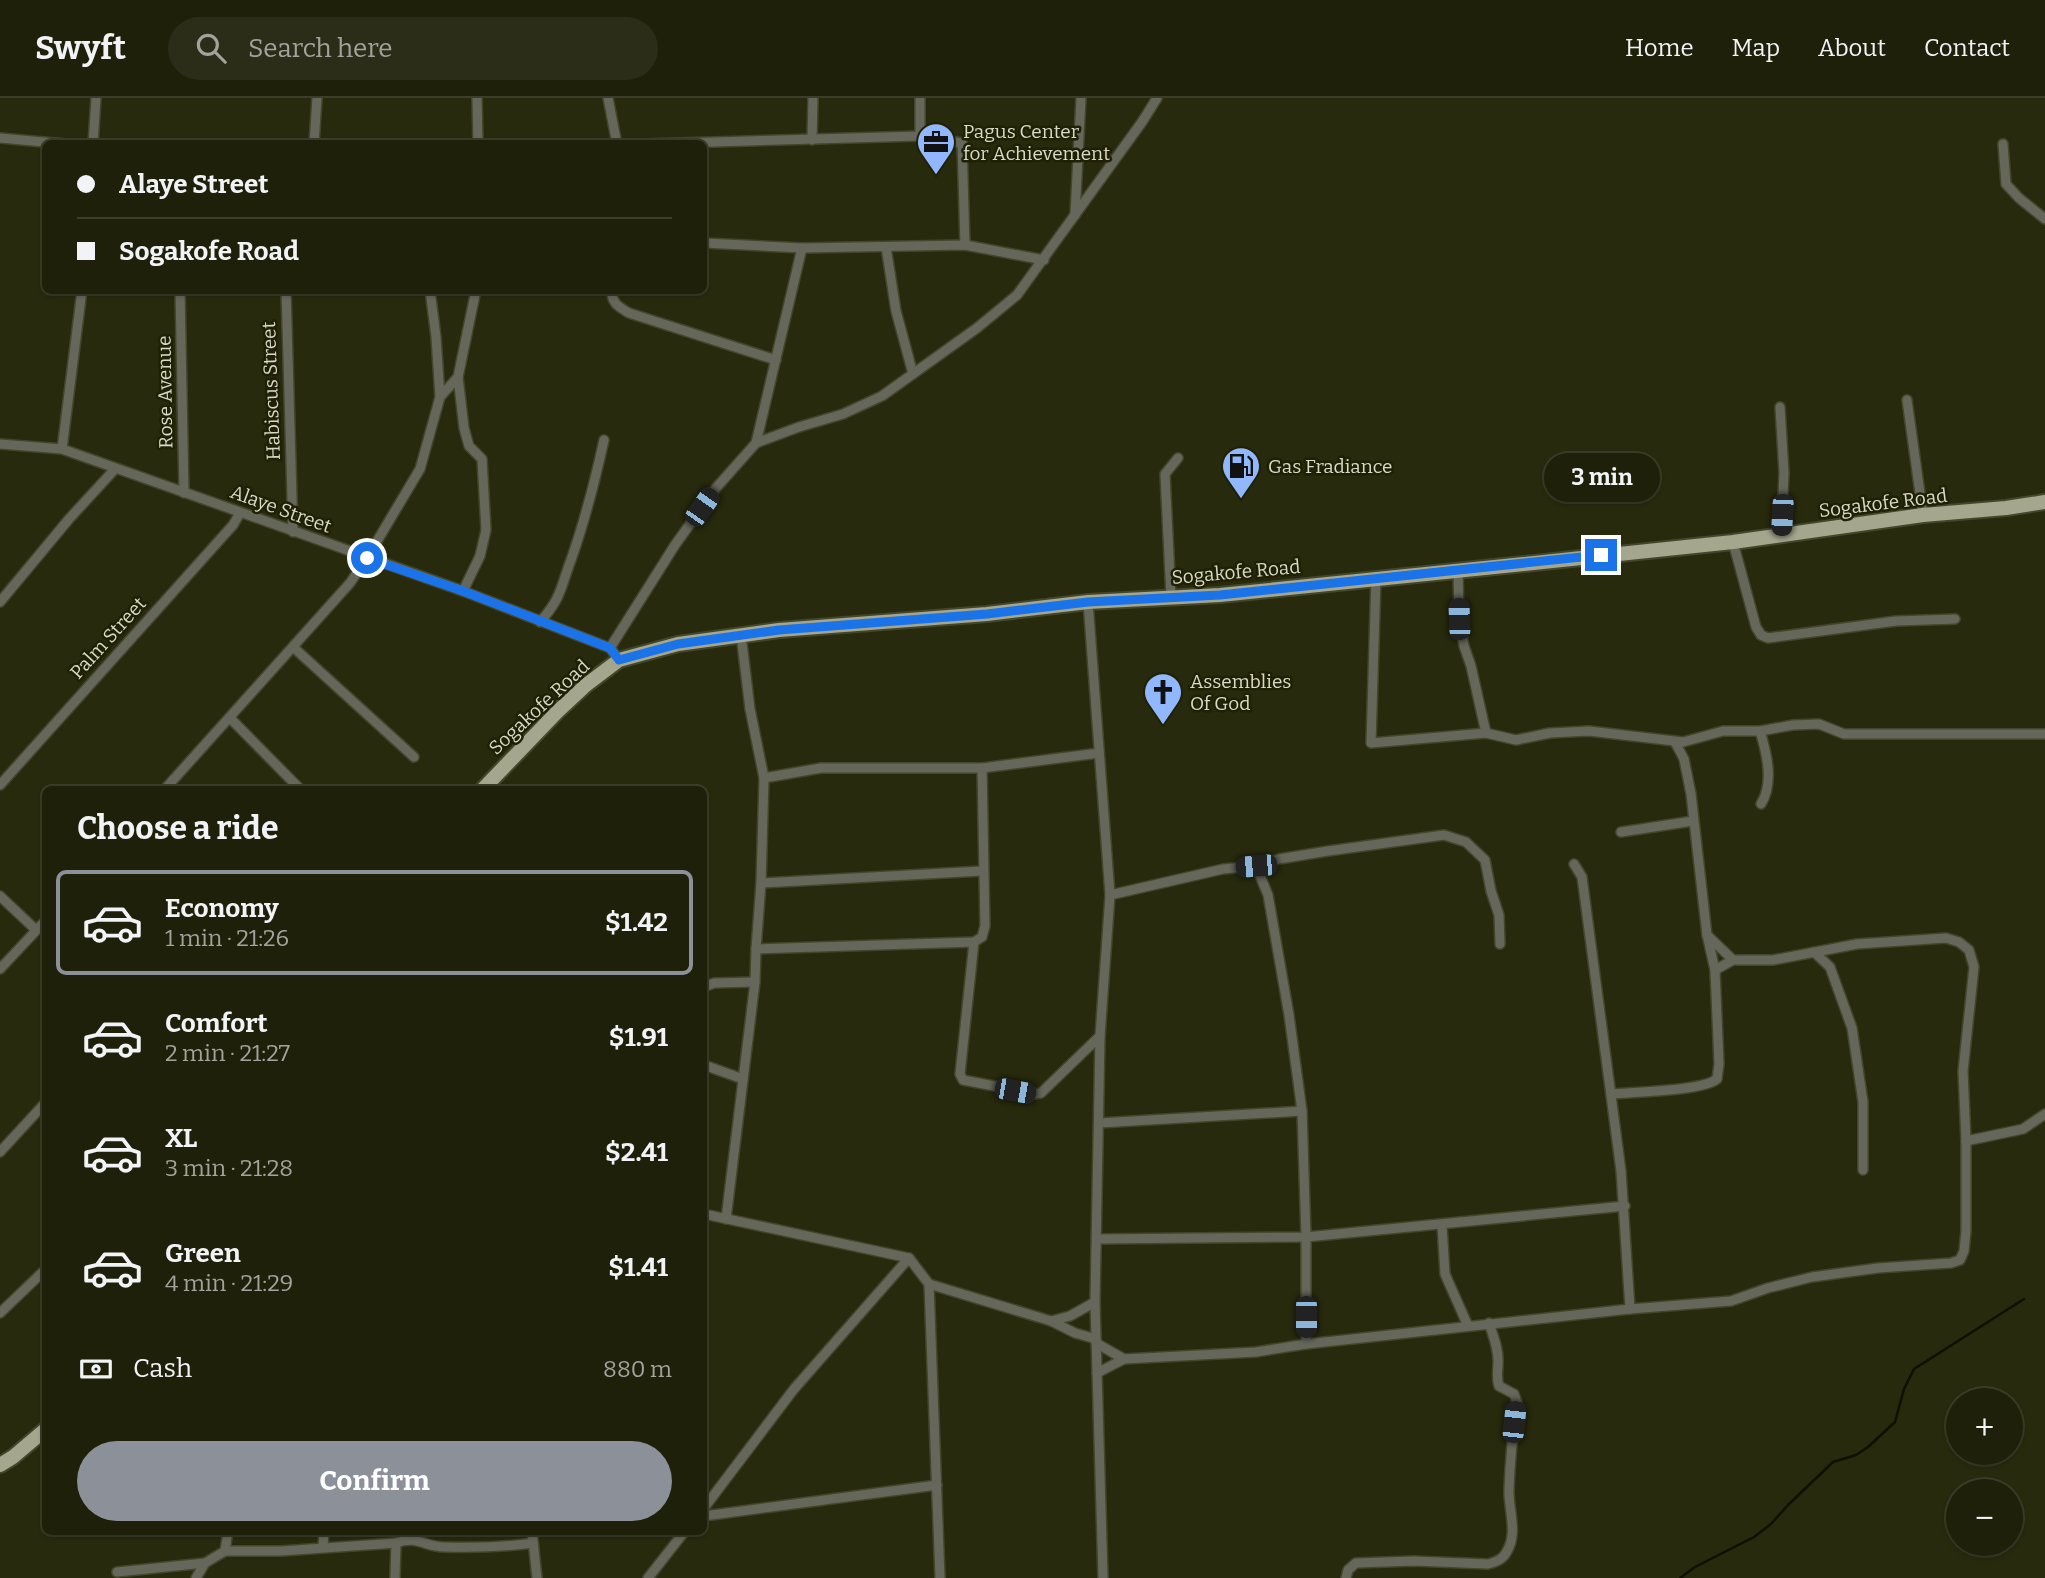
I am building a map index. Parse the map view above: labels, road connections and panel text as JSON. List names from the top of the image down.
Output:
{
  "streets": {
    "main road": ["Sogakofe Road"],
    "street": [
      "Habiscus Street",
      "Rose Avenue",
      "Alaye Street",
      "Palm Street"
    ]
  },
  "crossings": [
    ["Habiscus Street", "Alaye Street"],
    ["Rose Avenue", "Alaye Street"],
    ["Sogakofe Road", "Alaye Street"],
    ["Alaye Street", "Palm Street"]
  ],
  "places": {
    "office": ["Pagus Center for Achievement"],
    "fuel station": ["Gas Fradiance"],
    "church": ["Assemblies Of God"]
  },
  "page": {
    "header": "Swyft",
    "search": "Search here",
    "nav": [
      "Home",
      "Map",
      "About",
      "Contact"
    ],
    "banner": ["Alaye Street", "Sogakofe Road"],
    "bubble": "3 min",
    "heading": "Choose a ride",
    "list": [
      {
        "name": "Economy",
        "note": "1 min · 21:26",
        "value": "$1.42"
      },
      {
        "name": "Comfort",
        "note": "2 min · 21:27",
        "value": "$1.91"
      },
      {
        "name": "XL",
        "note": "3 min · 21:28",
        "value": "$2.41"
      },
      {
        "name": "Green",
        "note": "4 min · 21:29",
        "value": "$1.41"
      }
    ],
    "pay": ["Cash", "880 m"],
    "map_buttons": ["+", "−"],
    "buttons": "Confirm"
  }
}
